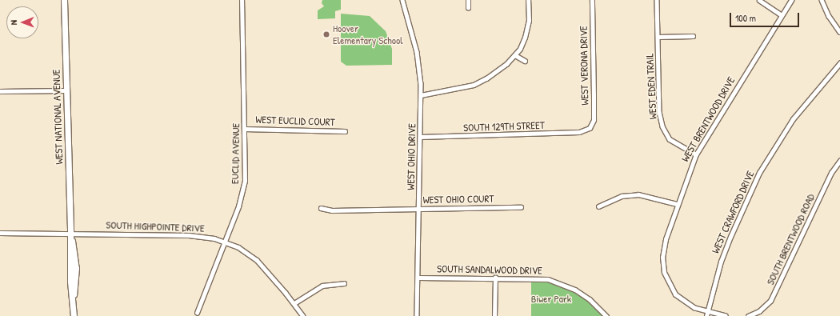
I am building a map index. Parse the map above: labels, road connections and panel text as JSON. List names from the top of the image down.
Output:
{
  "streets": {
    "main road": ["WEST NATIONAL AVENUE"],
    "street": [
      "WEST VERONA DRIVE",
      "WEST EDEN TRAIL",
      "WEST BRENTWOOD DRIVE",
      "WEST EUCLID COURT",
      "SOUTH 129TH STREET",
      "EUCLID AVENUE",
      "WEST OHIO DRIVE",
      "WEST OHIO COURT",
      "WEST CRAWFORD DRIVE",
      "SOUTH HIGHPOINTE DRIVE",
      "SOUTH BRENTWOOD ROAD",
      "SOUTH SANDALWOOD DRIVE"
    ]
  },
  "crossings": [
    ["WEST VERONA DRIVE", "SOUTH 129TH STREET"],
    ["WEST EDEN TRAIL", "WEST BRENTWOOD DRIVE"],
    ["WEST NATIONAL AVENUE", "SOUTH HIGHPOINTE DRIVE"],
    ["WEST BRENTWOOD DRIVE", "WEST CRAWFORD DRIVE"],
    ["WEST EUCLID COURT", "EUCLID AVENUE"],
    ["SOUTH 129TH STREET", "WEST OHIO DRIVE"],
    ["EUCLID AVENUE", "SOUTH HIGHPOINTE DRIVE"],
    ["WEST OHIO DRIVE", "WEST OHIO COURT"],
    ["WEST OHIO DRIVE", "SOUTH SANDALWOOD DRIVE"]
  ],
  "parks": ["Biwer Park"],
  "places": ["Hoover Elementary School"],
  "scale_bar": "100 m",
  "north": "left"
}
